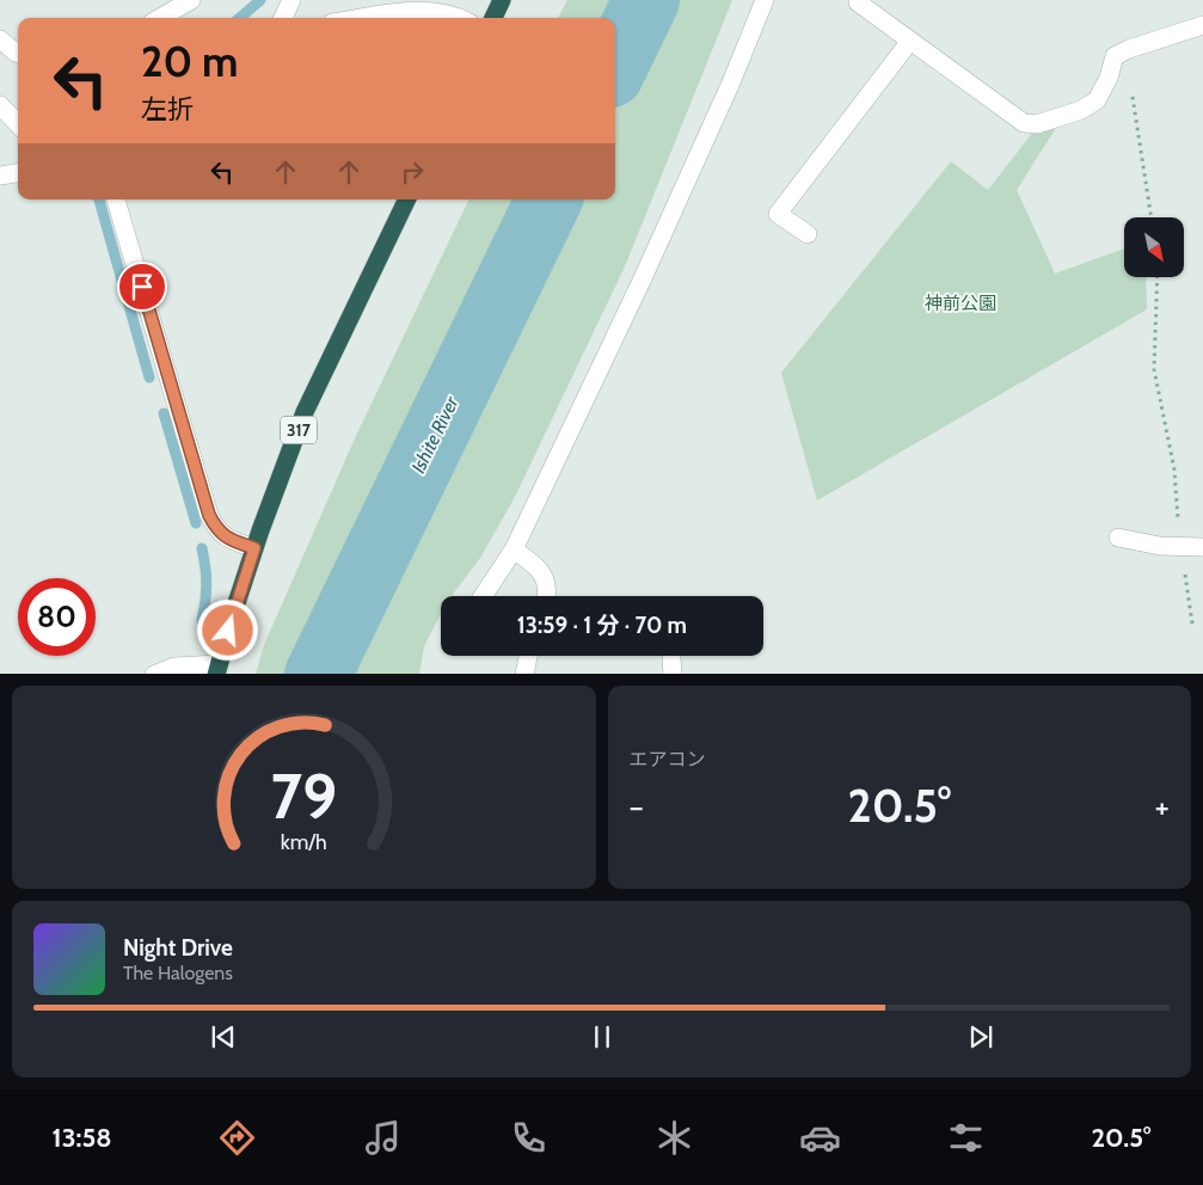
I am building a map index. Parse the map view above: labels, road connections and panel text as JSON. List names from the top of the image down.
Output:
{
  "streets": {
    "highway": ["317"]
  },
  "water": ["Ishite River"],
  "parks": ["神前公園"],
  "north": "bottom right",
  "page": {
    "turn": ["20 m", "左折"],
    "limit": "80",
    "trip": "13:59 · 1 分 · 70 m",
    "tile": "エアコン",
    "heat": ["−", "20.5°", "+"],
    "song": ["Night Drive", "The Halogens"],
    "tabs": ["13:58", "20.5°"],
    "gauge": ["79", "km/h"]
  }
}
